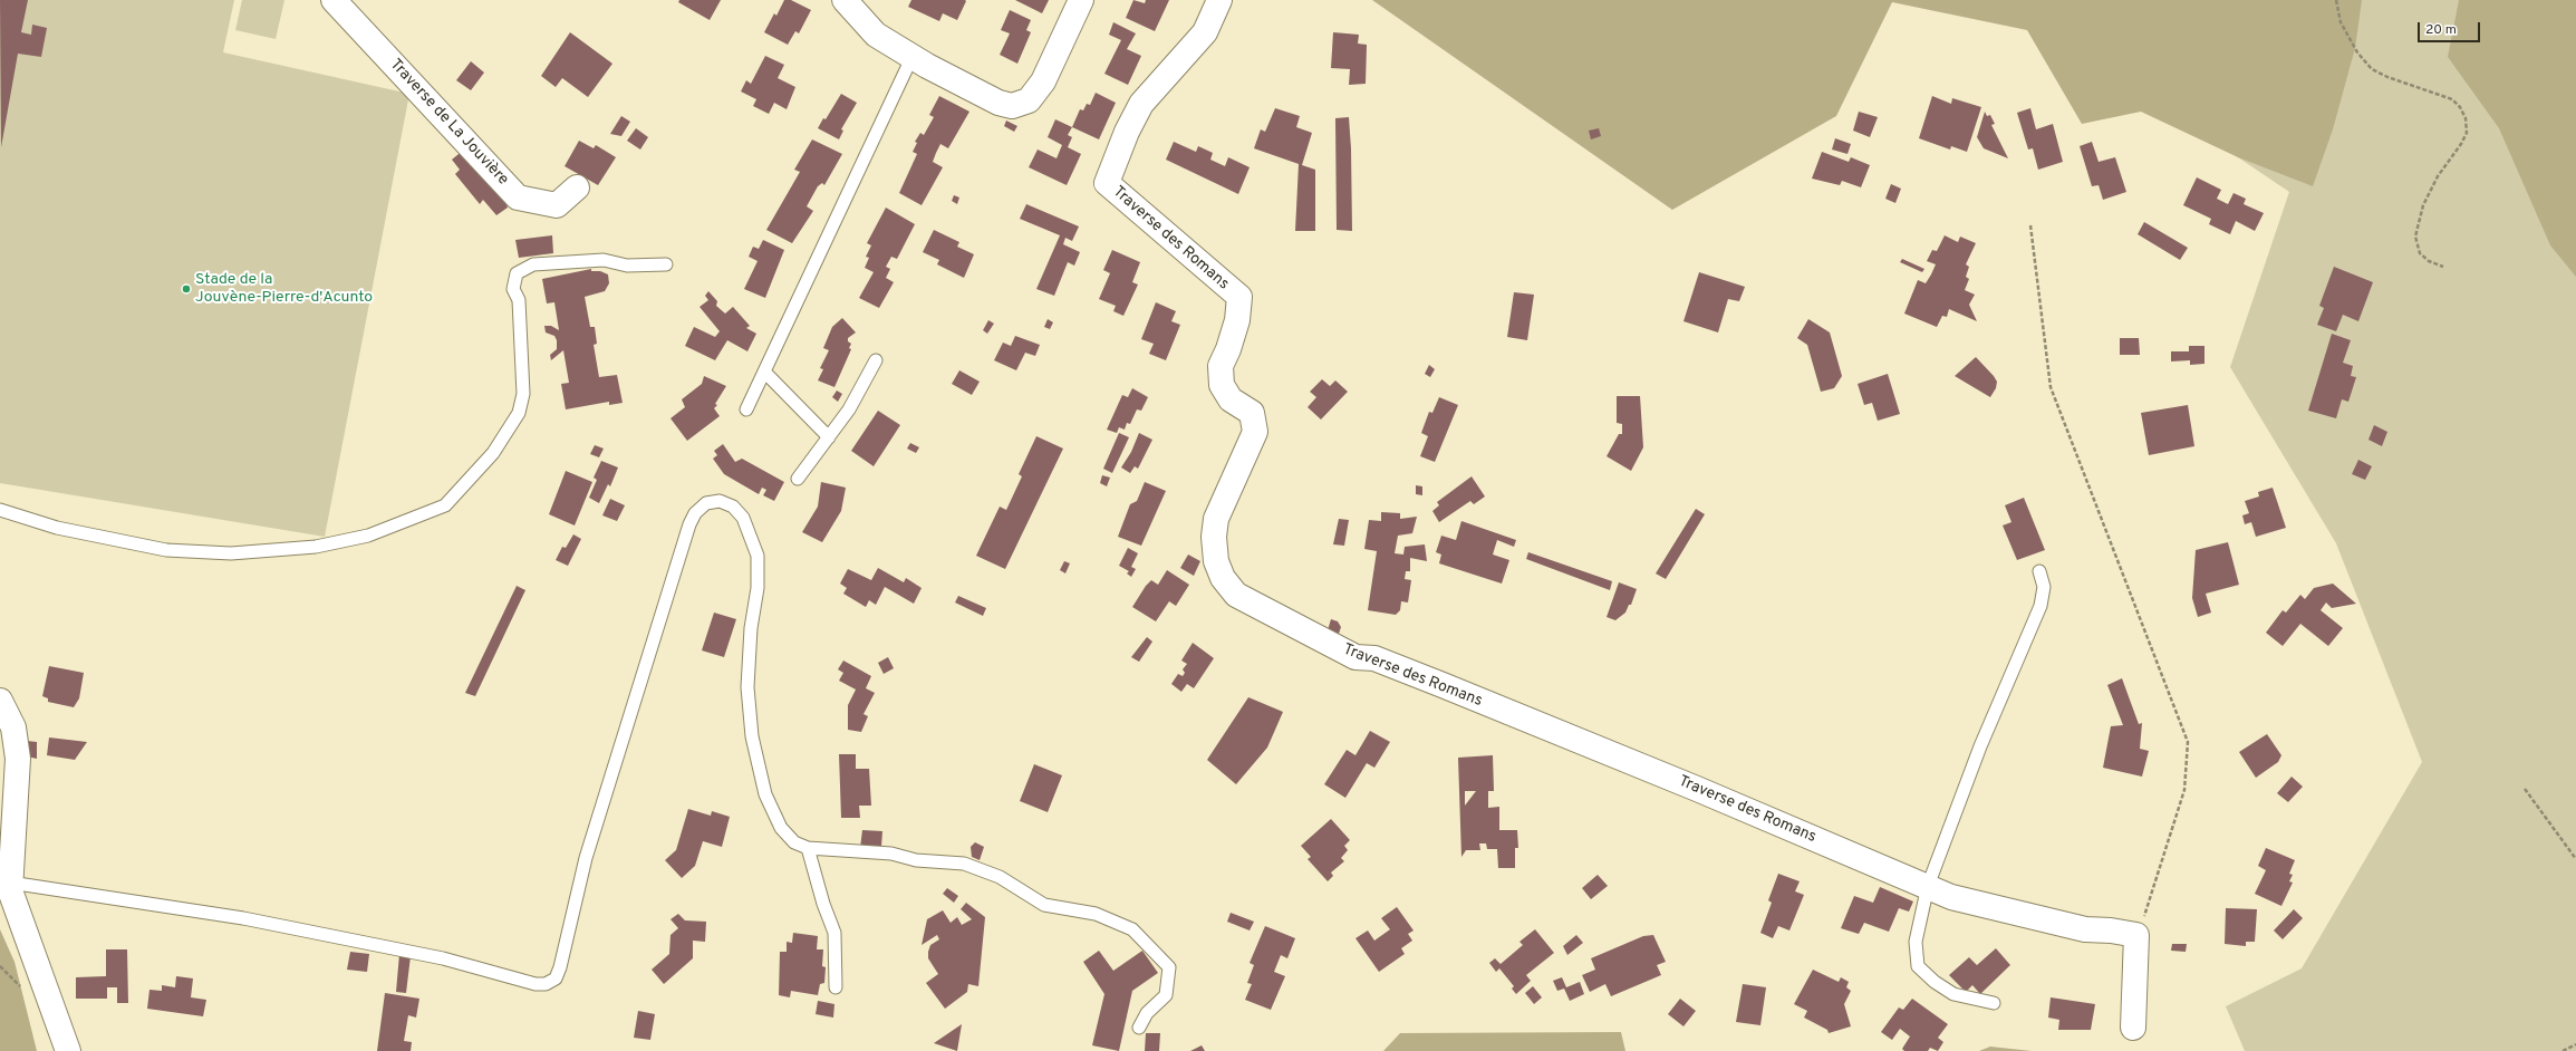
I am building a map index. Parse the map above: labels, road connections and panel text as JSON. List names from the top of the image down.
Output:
{
  "streets": {
    "street": ["Traverse de La Jouvière", "Traverse des Romans"]
  },
  "places": ["Stade de la Jouvène-Pierre-d'Acunto"],
  "scale_bar": "20 m"
}
